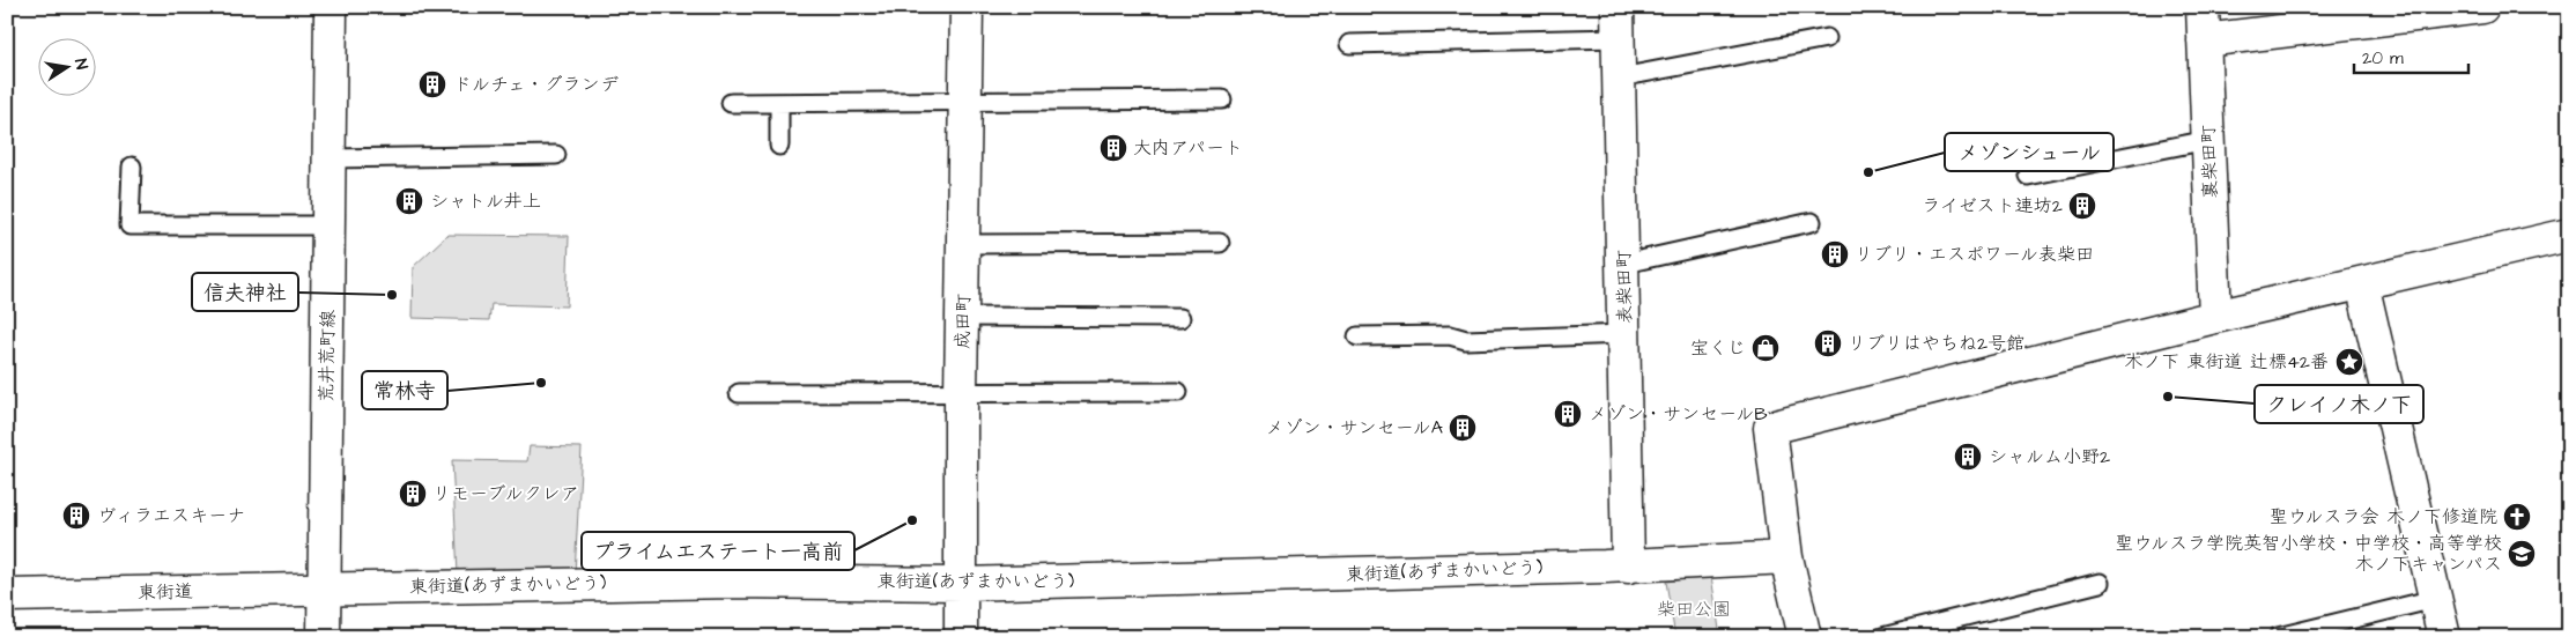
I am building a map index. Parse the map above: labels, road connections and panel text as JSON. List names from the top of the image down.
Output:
{
  "streets": {
    "street": [
      "裏柴田町",
      "表柴田町",
      "成田町",
      "荒井荒町線",
      "東街道(あずまかいどう)",
      "東街道"
    ]
  },
  "crossings": [
    ["表柴田町", "東街道(あずまかいどう)"],
    ["成田町", "東街道(あずまかいどう)"],
    ["荒井荒町線", "東街道(あずまかいどう)"],
    ["荒井荒町線", "東街道"],
    ["東街道(あずまかいどう)", "東街道"]
  ],
  "parks": ["柴田公園"],
  "places": {
    "building": [
      "ドルチェ・グランデ",
      "大内アパート",
      "シャトル井上",
      "ライゼスト連坊2",
      "リブリ・エスポワール表柴田",
      "リブリはやちね2号館",
      "メゾン・サンセールB",
      "メゾン・サンセールA",
      "シャルム小野2",
      "リモーブルクレア",
      "ヴィラエスキーナ"
    ],
    "other": [
      "メゾンシュール",
      "信夫神社",
      "常林寺",
      "クレイノ木ノ下",
      "プライムエステート一高前"
    ],
    "shop": ["宝くじ"],
    "place": ["木ノ下 東街道 辻標42番"],
    "church": ["聖ウルスラ会 木ノ下修道院"],
    "school or university": ["聖ウルスラ学院英智小学校・中学校・高等学校 木ノ下キャンパス"]
  },
  "scale_bar": "20 m",
  "north": "right"
}
